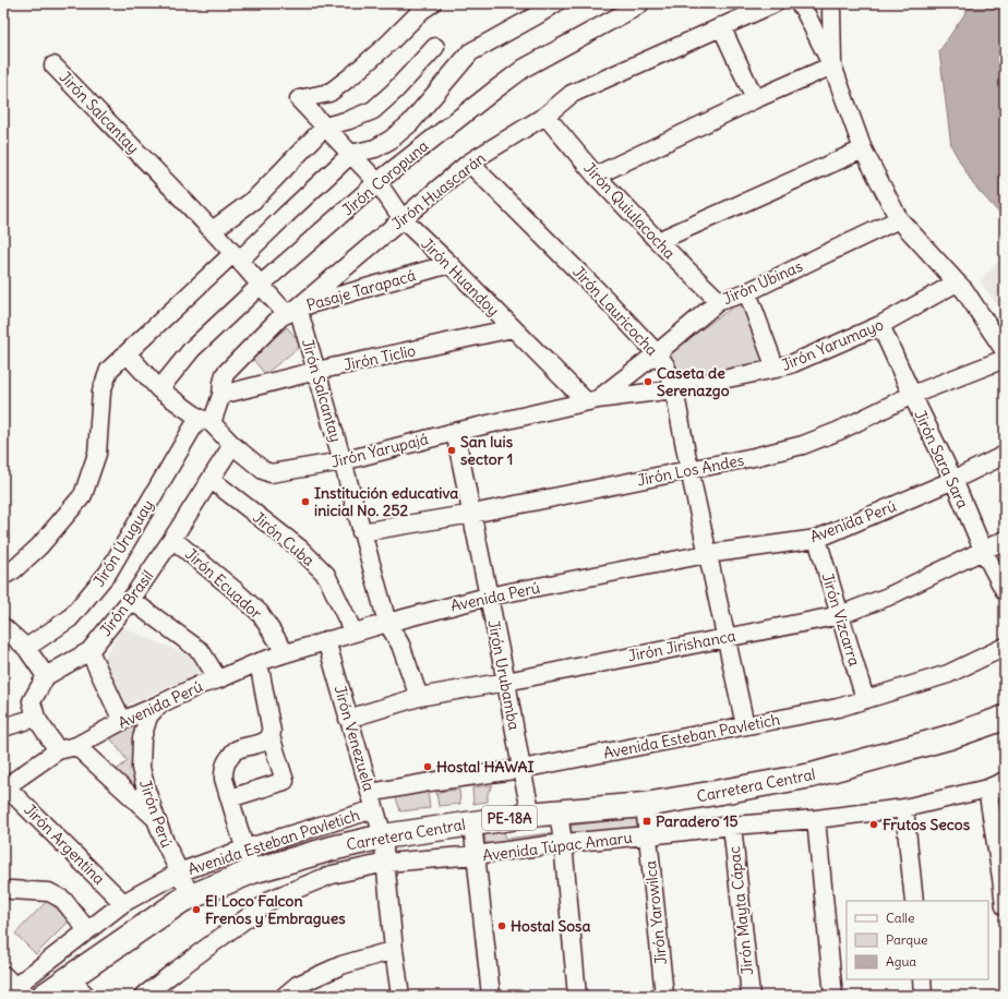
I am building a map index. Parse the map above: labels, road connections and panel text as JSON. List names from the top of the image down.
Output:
{
  "streets": {
    "highway": ["Carretera Central", "PE-18A"],
    "street": [
      "Jirón Salcantay",
      "Jirón Coropuna",
      "Jirón Huascarán",
      "Jirón Quiulacocha",
      "Jirón Huandoy",
      "Jirón Ubinas",
      "Pasaje Tarapacá",
      "Jirón Lauricocha",
      "Jirón Yarumayo",
      "Jirón Ticlio",
      "Jirón Yarupajá",
      "Jirón Sara Sara",
      "Jirón Los Andes",
      "Avenida Perú",
      "Jirón Cuba",
      "Jirón Uruguay",
      "Jirón Ecuador",
      "Jirón Brasil",
      "Jirón Vizcarra",
      "Jirón Jirishanca",
      "Jirón Urubamba",
      "Avenida Esteban Pavletich",
      "Jirón Venezuela",
      "Jirón Perú",
      "Jirón Argentina",
      "Avenida Túpac Amaru",
      "Jirón Mayta Cápac",
      "Jirón Yarowilca"
    ]
  },
  "crossings": [
    ["Jirón Salcantay", "Jirón Coropuna"],
    ["Jirón Salcantay", "Jirón Huascarán"],
    ["Jirón Salcantay", "Pasaje Tarapacá"],
    ["Jirón Salcantay", "Jirón Ticlio"],
    ["Jirón Salcantay", "Jirón Yarupajá"],
    ["Jirón Salcantay", "Jirón Los Andes"],
    ["Jirón Salcantay", "Avenida Perú"],
    ["Jirón Salcantay", "Jirón Jirishanca"],
    ["Jirón Coropuna", "Jirón Huandoy"],
    ["Jirón Coropuna", "Jirón Yarupajá"],
    ["Jirón Huascarán", "Jirón Quiulacocha"],
    ["Jirón Huascarán", "Jirón Huandoy"],
    ["Jirón Huascarán", "Pasaje Tarapacá"],
    ["Jirón Huascarán", "Jirón Lauricocha"],
    ["Jirón Huascarán", "Jirón Ticlio"],
    ["Jirón Huascarán", "Jirón Yarupajá"],
    ["Jirón Huascarán", "Jirón Uruguay"],
    ["Jirón Quiulacocha", "Jirón Ubinas"],
    ["Jirón Huandoy", "Jirón Ubinas"],
    ["Jirón Huandoy", "Pasaje Tarapacá"],
    ["Jirón Huandoy", "Jirón Ticlio"],
    ["Jirón Huandoy", "Jirón Yarupajá"],
    ["Jirón Ubinas", "Jirón Lauricocha"],
    ["Jirón Ubinas", "Jirón Yarupajá"],
    ["Jirón Lauricocha", "Jirón Yarumayo"],
    ["Jirón Lauricocha", "Jirón Yarupajá"],
    ["Jirón Lauricocha", "Jirón Los Andes"],
    ["Jirón Lauricocha", "Avenida Perú"],
    ["Jirón Lauricocha", "Jirón Jirishanca"],
    ["Jirón Lauricocha", "Avenida Esteban Pavletich"],
    ["Jirón Yarumayo", "Jirón Yarupajá"],
    ["Jirón Yarumayo", "Jirón Sara Sara"],
    ["Jirón Yarupajá", "Jirón Uruguay"],
    ["Jirón Yarupajá", "Jirón Brasil"],
    ["Jirón Yarupajá", "Jirón Urubamba"],
    ["Jirón Sara Sara", "Jirón Los Andes"],
    ["Jirón Sara Sara", "Avenida Perú"],
    ["Jirón Sara Sara", "Jirón Jirishanca"],
    ["Jirón Los Andes", "Jirón Urubamba"],
    ["Avenida Perú", "Jirón Cuba"],
    ["Avenida Perú", "Jirón Ecuador"],
    ["Avenida Perú", "Jirón Vizcarra"],
    ["Avenida Perú", "Jirón Urubamba"],
    ["Avenida Perú", "Jirón Venezuela"],
    ["Avenida Perú", "Jirón Perú"],
    ["Avenida Perú", "Jirón Argentina"],
    ["Jirón Cuba", "Jirón Brasil"],
    ["Jirón Ecuador", "Jirón Brasil"],
    ["Jirón Vizcarra", "Jirón Jirishanca"],
    ["Jirón Vizcarra", "Avenida Esteban Pavletich"],
    ["Jirón Jirishanca", "Jirón Urubamba"],
    ["Jirón Jirishanca", "Jirón Venezuela"],
    ["Jirón Urubamba", "Avenida Esteban Pavletich"],
    ["Jirón Urubamba", "Carretera Central"],
    ["Avenida Esteban Pavletich", "Jirón Venezuela"],
    ["Avenida Esteban Pavletich", "Jirón Perú"],
    ["Avenida Esteban Pavletich", "Jirón Argentina"],
    ["Jirón Venezuela", "Carretera Central"],
    ["Jirón Venezuela", "Avenida Túpac Amaru"],
    ["Carretera Central", "Jirón Perú"],
    ["Carretera Central", "Jirón Yarowilca"],
    ["Avenida Túpac Amaru", "Jirón Mayta Cápac"],
    ["Avenida Túpac Amaru", "Jirón Yarowilca"]
  ],
  "places": {
    "other": [
      "Caseta de Serenazgo",
      "San luis sector 1",
      "Institución educativa inicial No. 252",
      "Hostal HAWAI",
      "Frutos Secos",
      "El Loco Falcon Frenos y Embragues",
      "Hostal Sosa"
    ],
    "transit": ["Paradero 15"]
  },
  "legend": ["Calle", "Parque", "Agua"]
}
